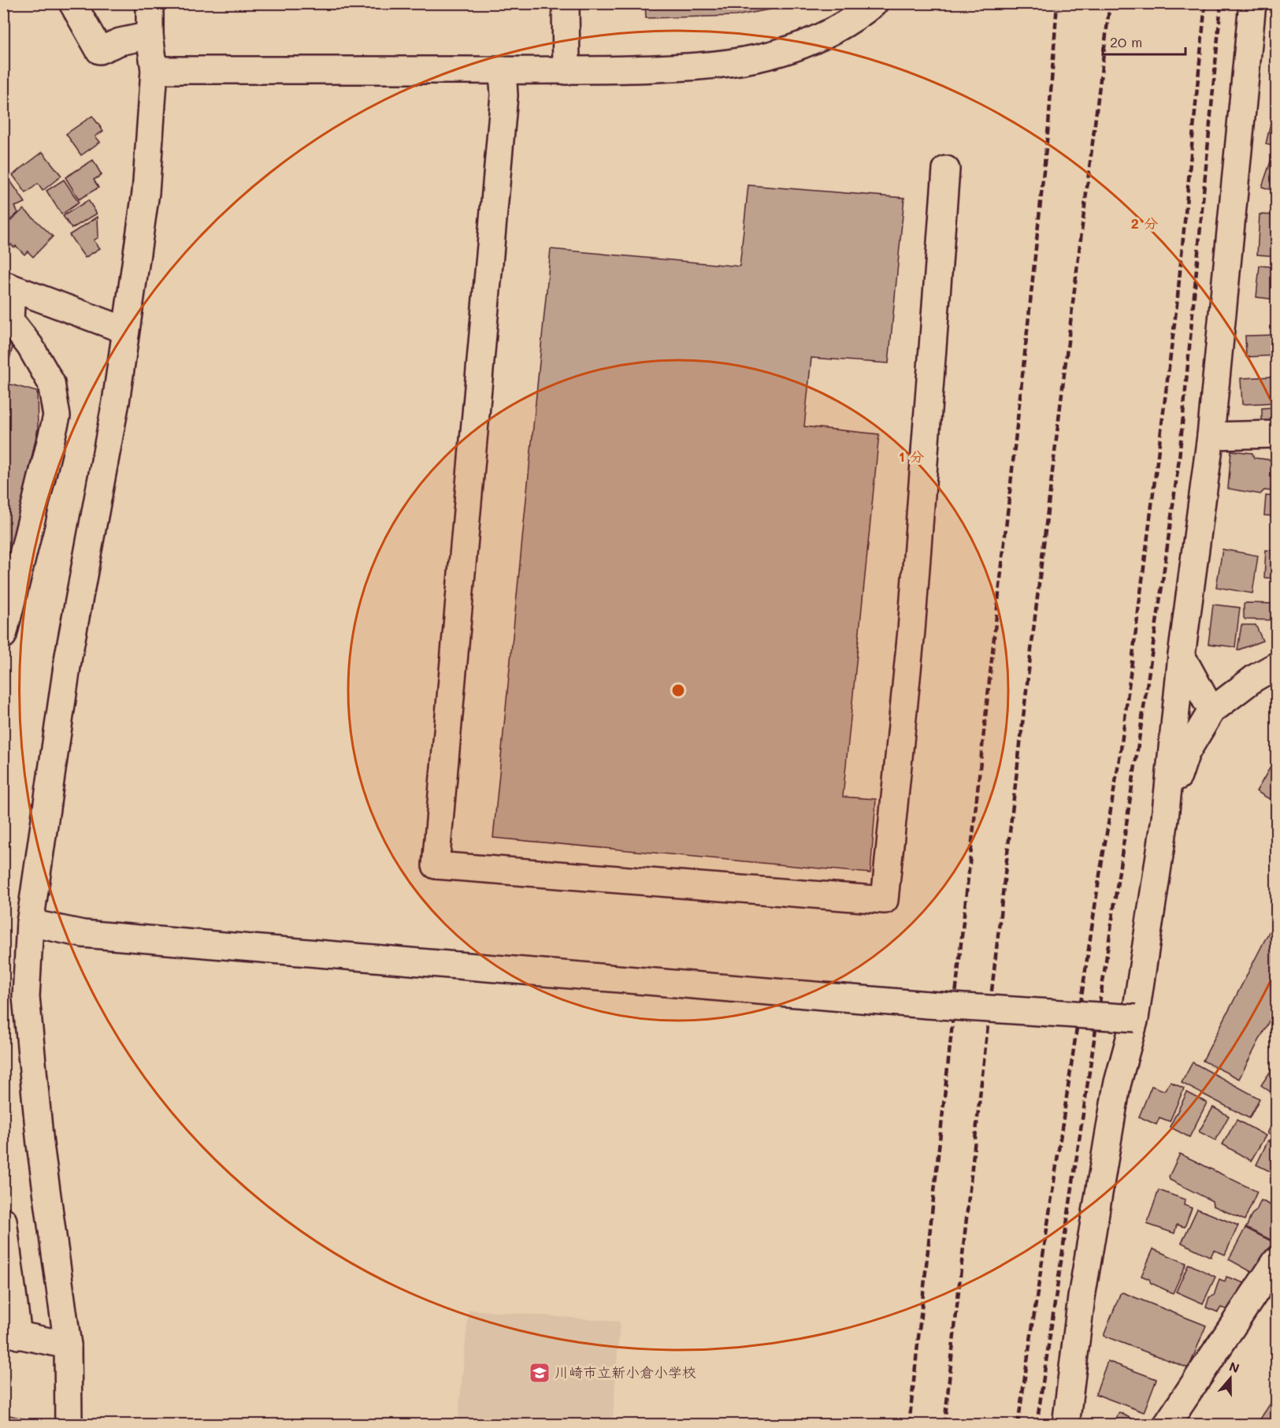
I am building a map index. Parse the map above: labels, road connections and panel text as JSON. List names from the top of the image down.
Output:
{
  "places": {
    "school or university": ["川崎市立新小倉小学校"]
  },
  "scale_bar": "20 m",
  "north": "top",
  "rings": ["2 分", "1 分"]
}
